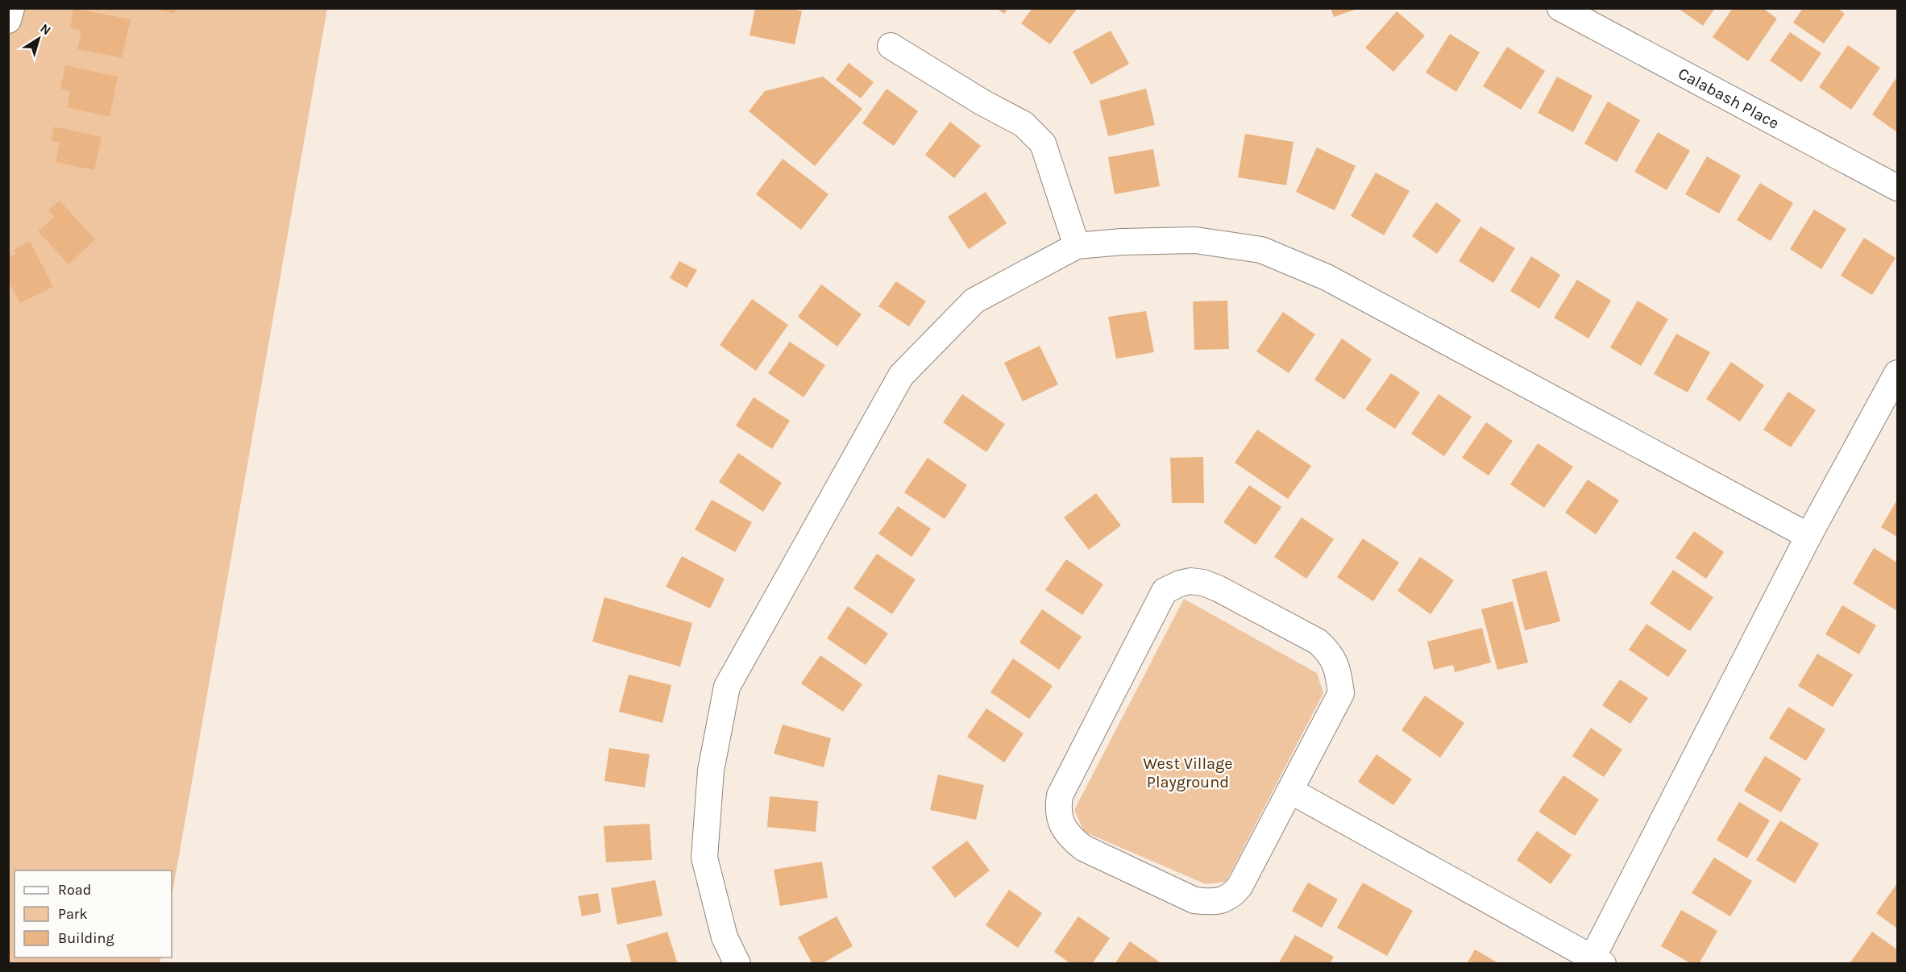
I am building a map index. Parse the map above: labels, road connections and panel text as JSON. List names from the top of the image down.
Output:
{
  "streets": {
    "street": ["Calabash Place"]
  },
  "parks": ["West Village Playground"],
  "legend": ["Road", "Park", "Building"],
  "north": "top right"
}
